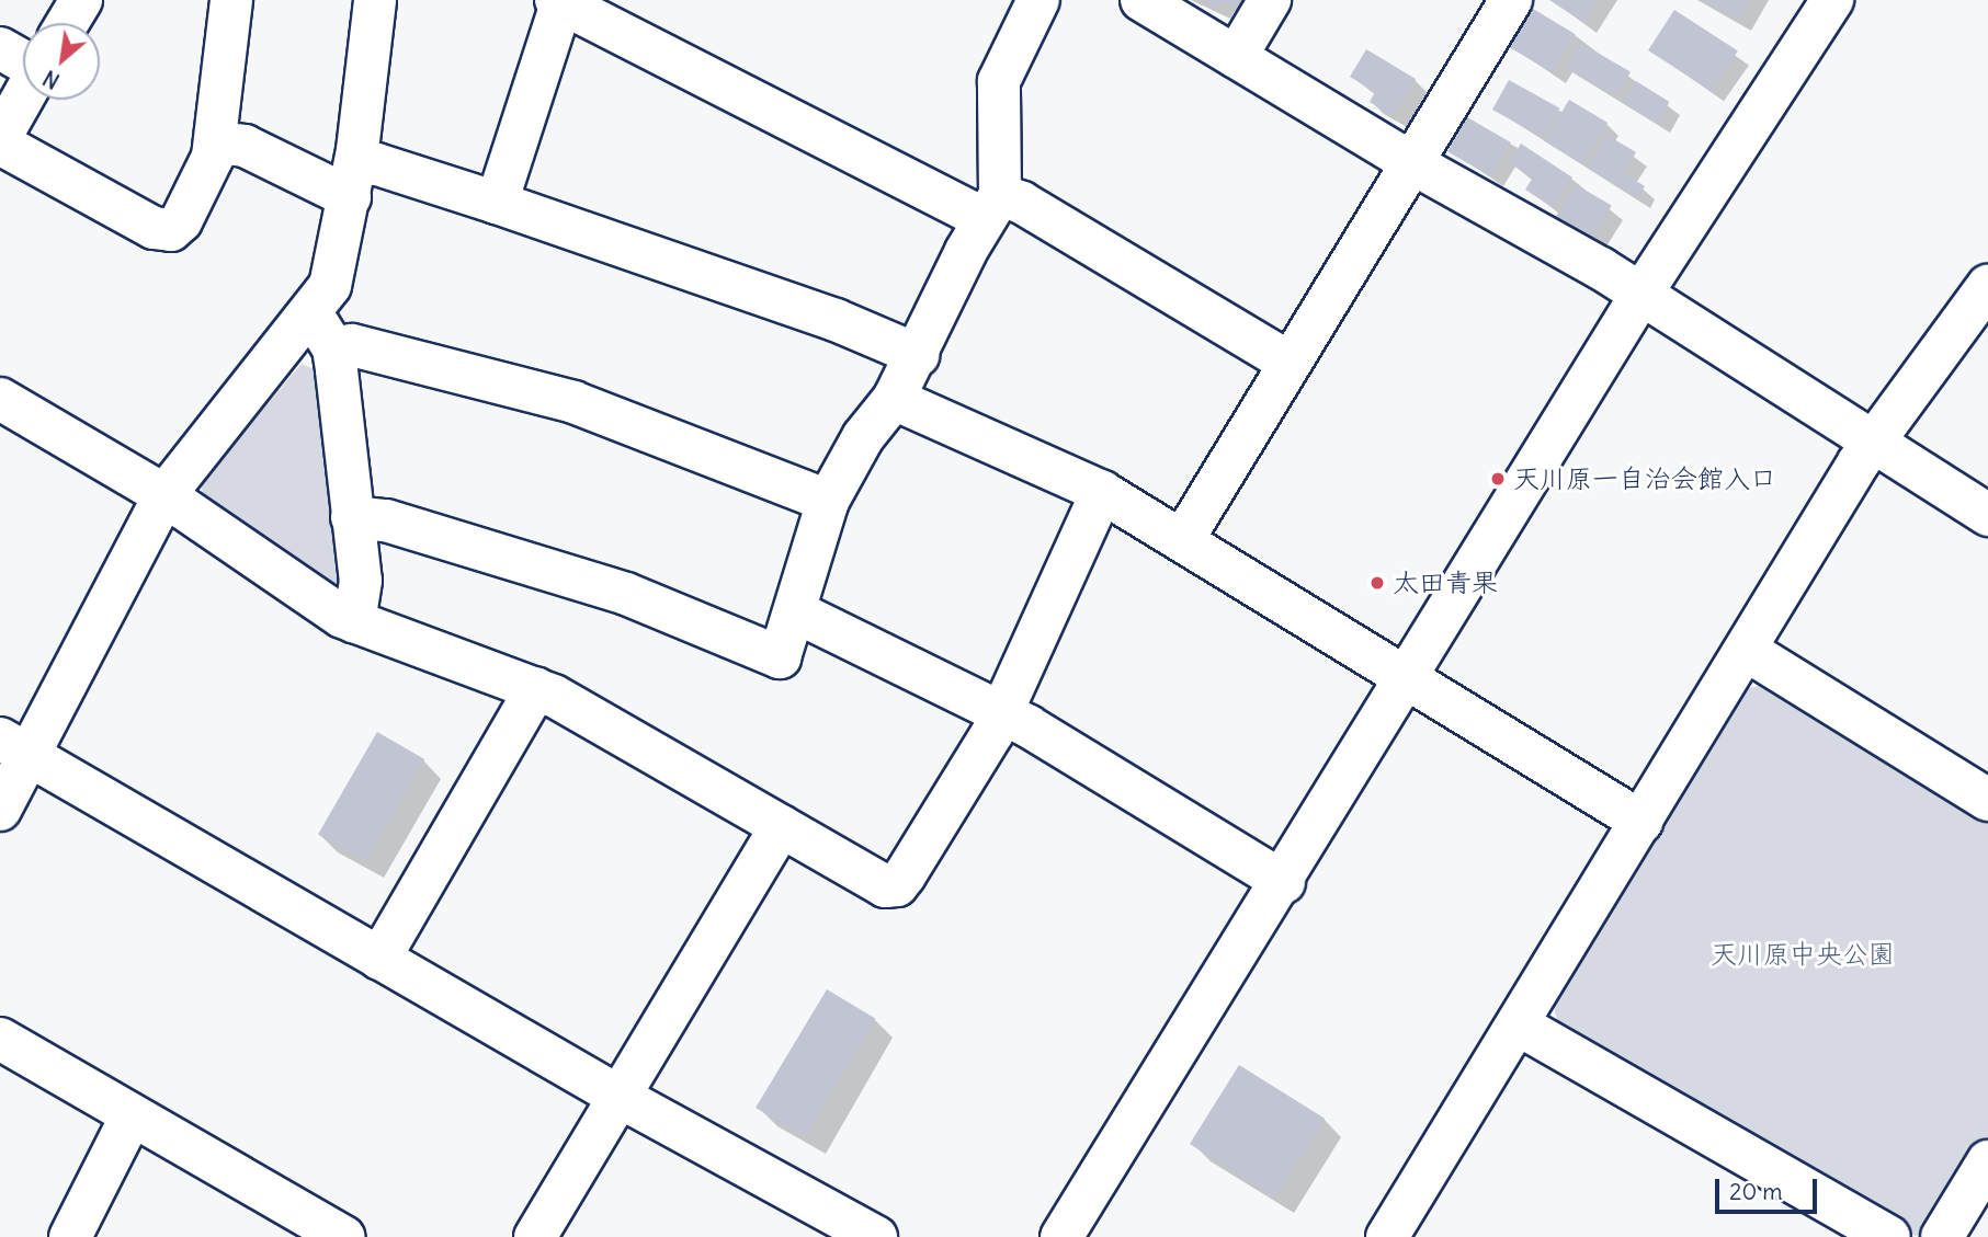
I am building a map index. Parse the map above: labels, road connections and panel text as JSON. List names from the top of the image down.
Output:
{
  "parks": ["天川原中央公園"],
  "places": ["天川原一自治会館入口", "太田青果"],
  "scale_bar": "20 m",
  "north": "bottom left"
}
